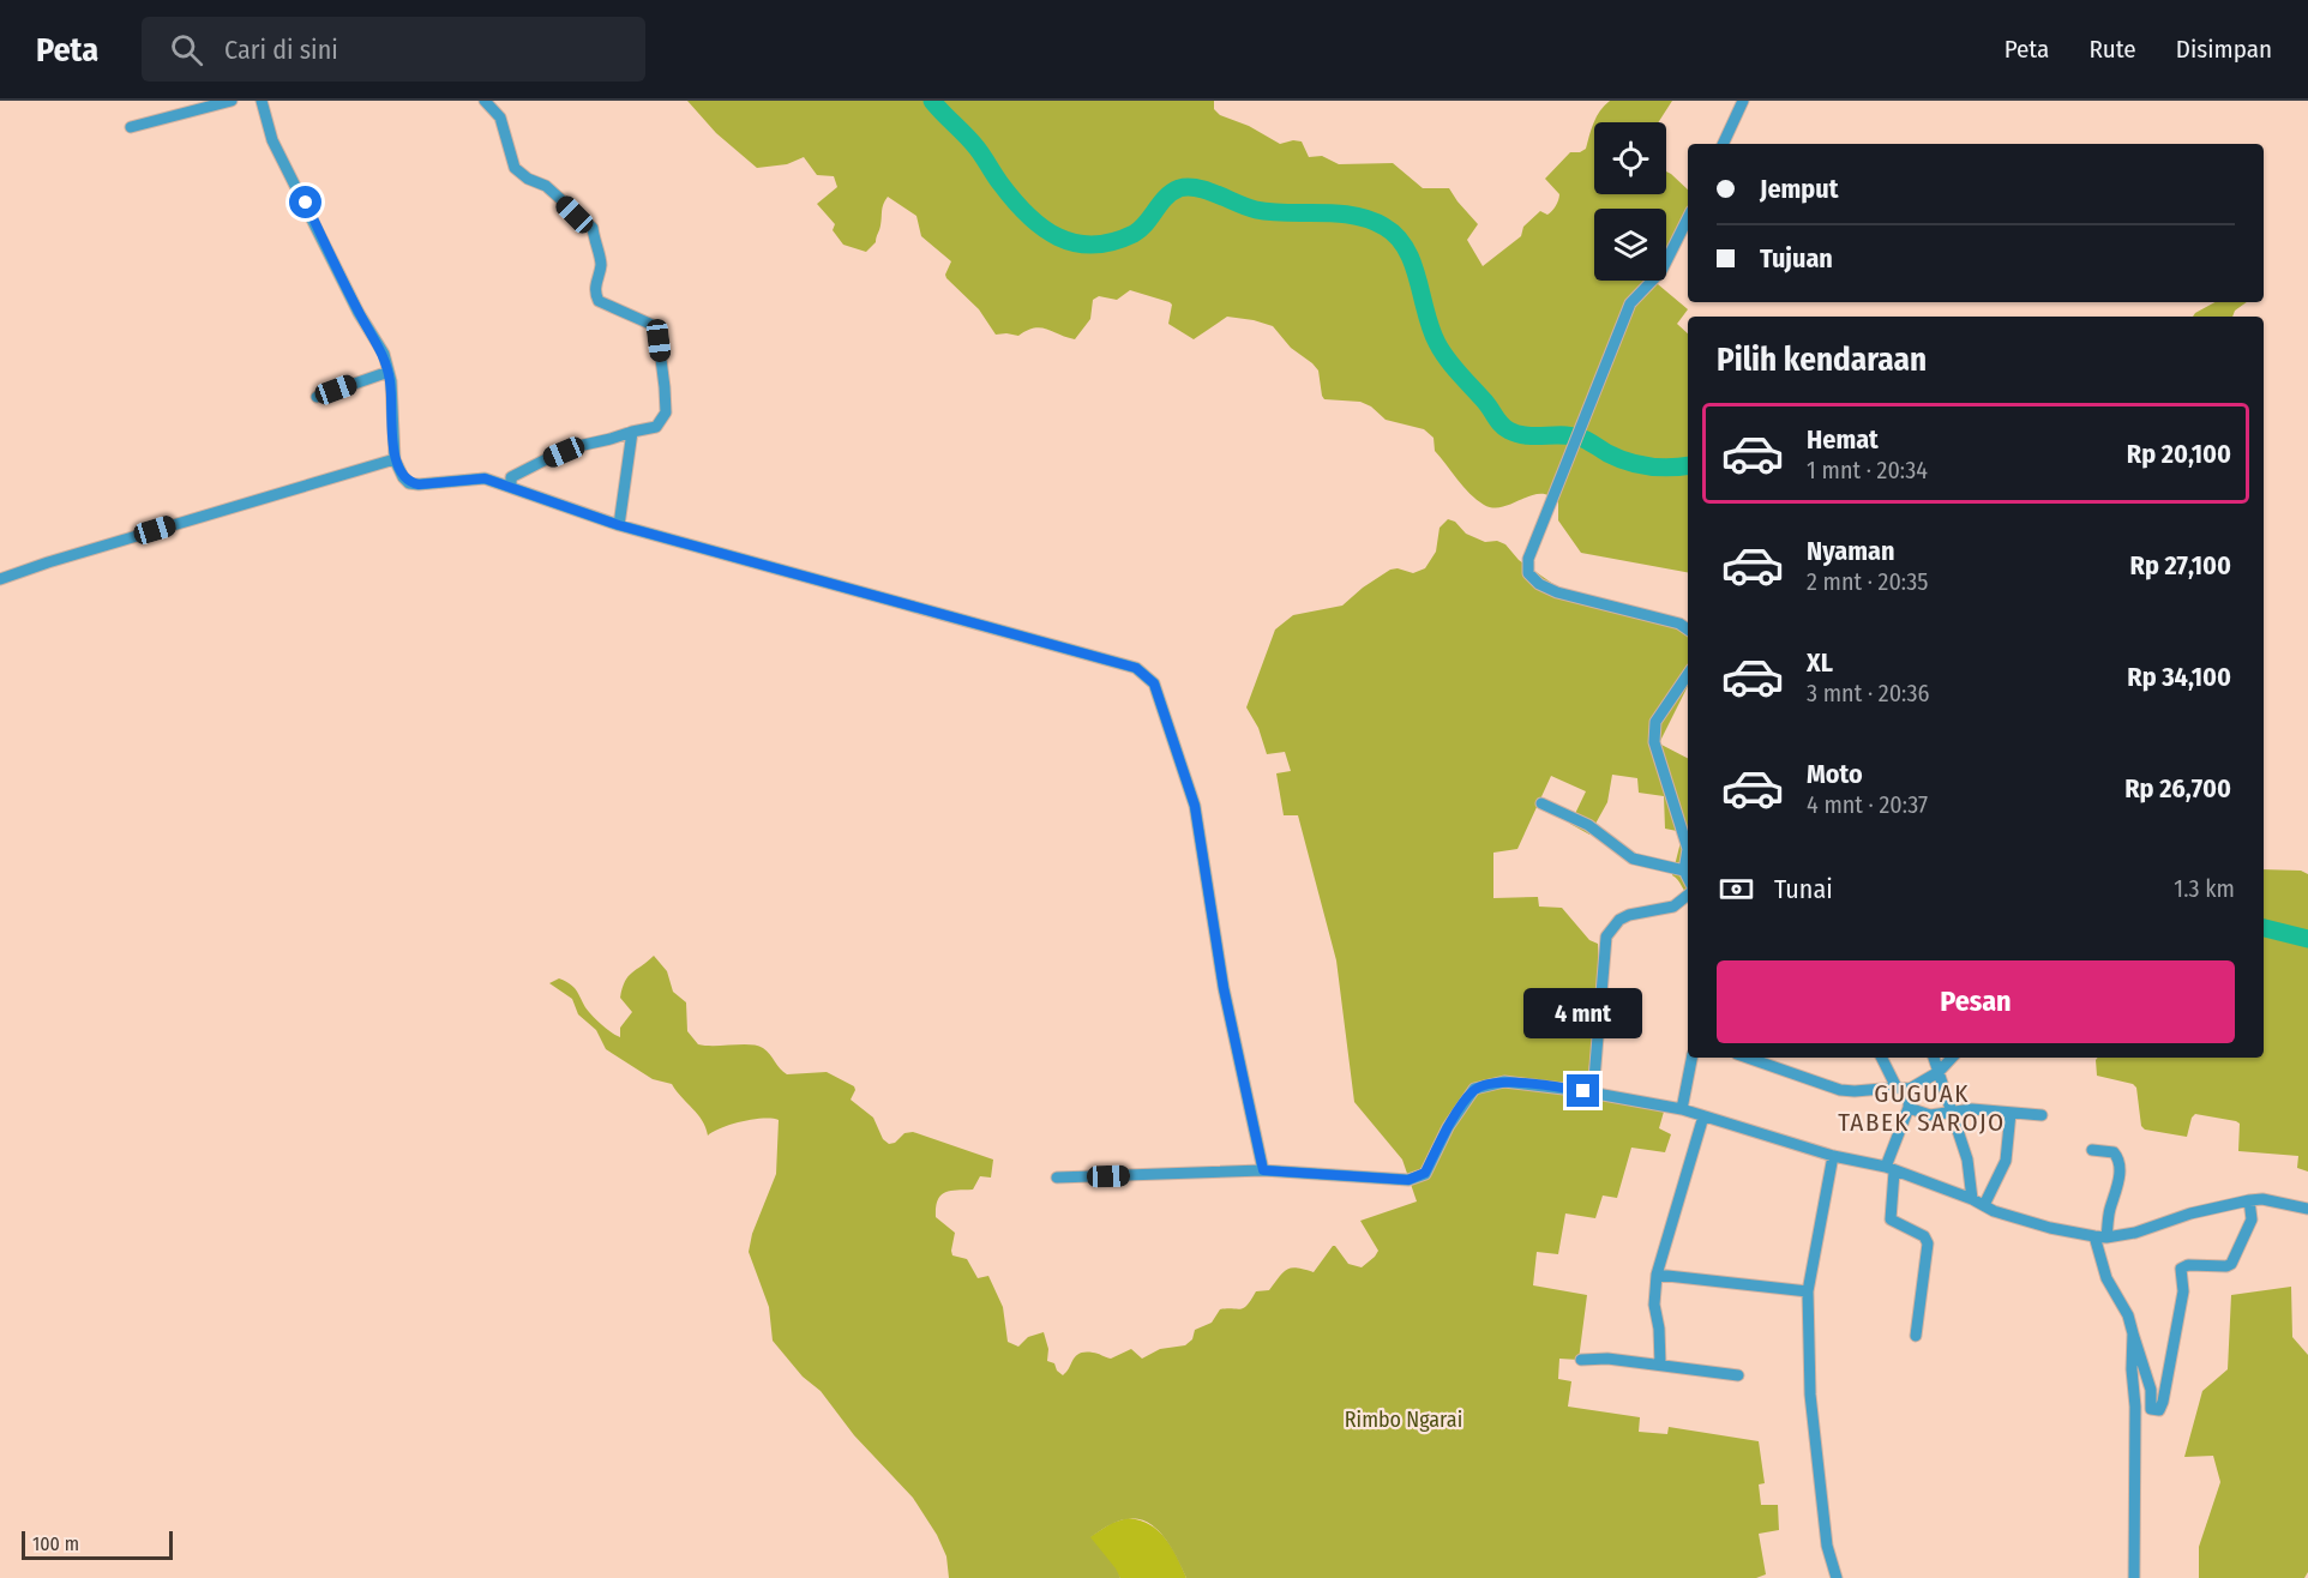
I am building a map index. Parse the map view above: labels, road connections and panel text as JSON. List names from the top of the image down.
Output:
{
  "districts": ["GUGUAK TABEK SAROJO"],
  "parks": ["Rimbo Ngarai"],
  "scale_bar": "100 m",
  "page": {
    "header": "Peta",
    "search": "Cari di sini",
    "nav": ["Peta", "Rute", "Disimpan"],
    "banner": ["Jemput", "Tujuan"],
    "heading": "Pilih kendaraan",
    "list": [
      {
        "name": "Hemat",
        "note": "1 mnt · 20:34",
        "value": "Rp 20,100"
      },
      {
        "name": "Nyaman",
        "note": "2 mnt · 20:35",
        "value": "Rp 27,100"
      },
      {
        "name": "XL",
        "note": "3 mnt · 20:36",
        "value": "Rp 34,100"
      },
      {
        "name": "Moto",
        "note": "4 mnt · 20:37",
        "value": "Rp 26,700"
      }
    ],
    "pay": ["Tunai", "1.3 km"],
    "buttons": "Pesan",
    "bubble": "4 mnt",
    "scale": "100 m"
  }
}
